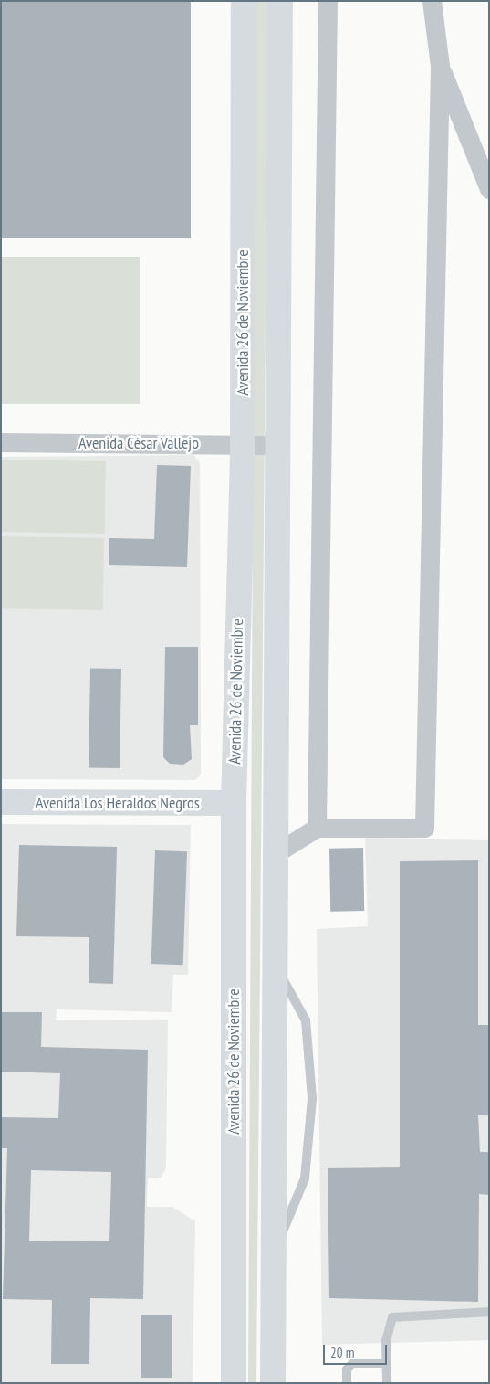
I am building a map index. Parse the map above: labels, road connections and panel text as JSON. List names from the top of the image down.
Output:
{
  "streets": {
    "main road": ["Avenida 26 de Noviembre", "Avenida Los Heraldos Negros"],
    "street": ["Avenida César Vallejo"]
  },
  "crossings": [
    ["Avenida 26 de Noviembre", "Avenida César Vallejo"],
    ["Avenida 26 de Noviembre", "Avenida Los Heraldos Negros"]
  ],
  "scale_bar": "20 m"
}
